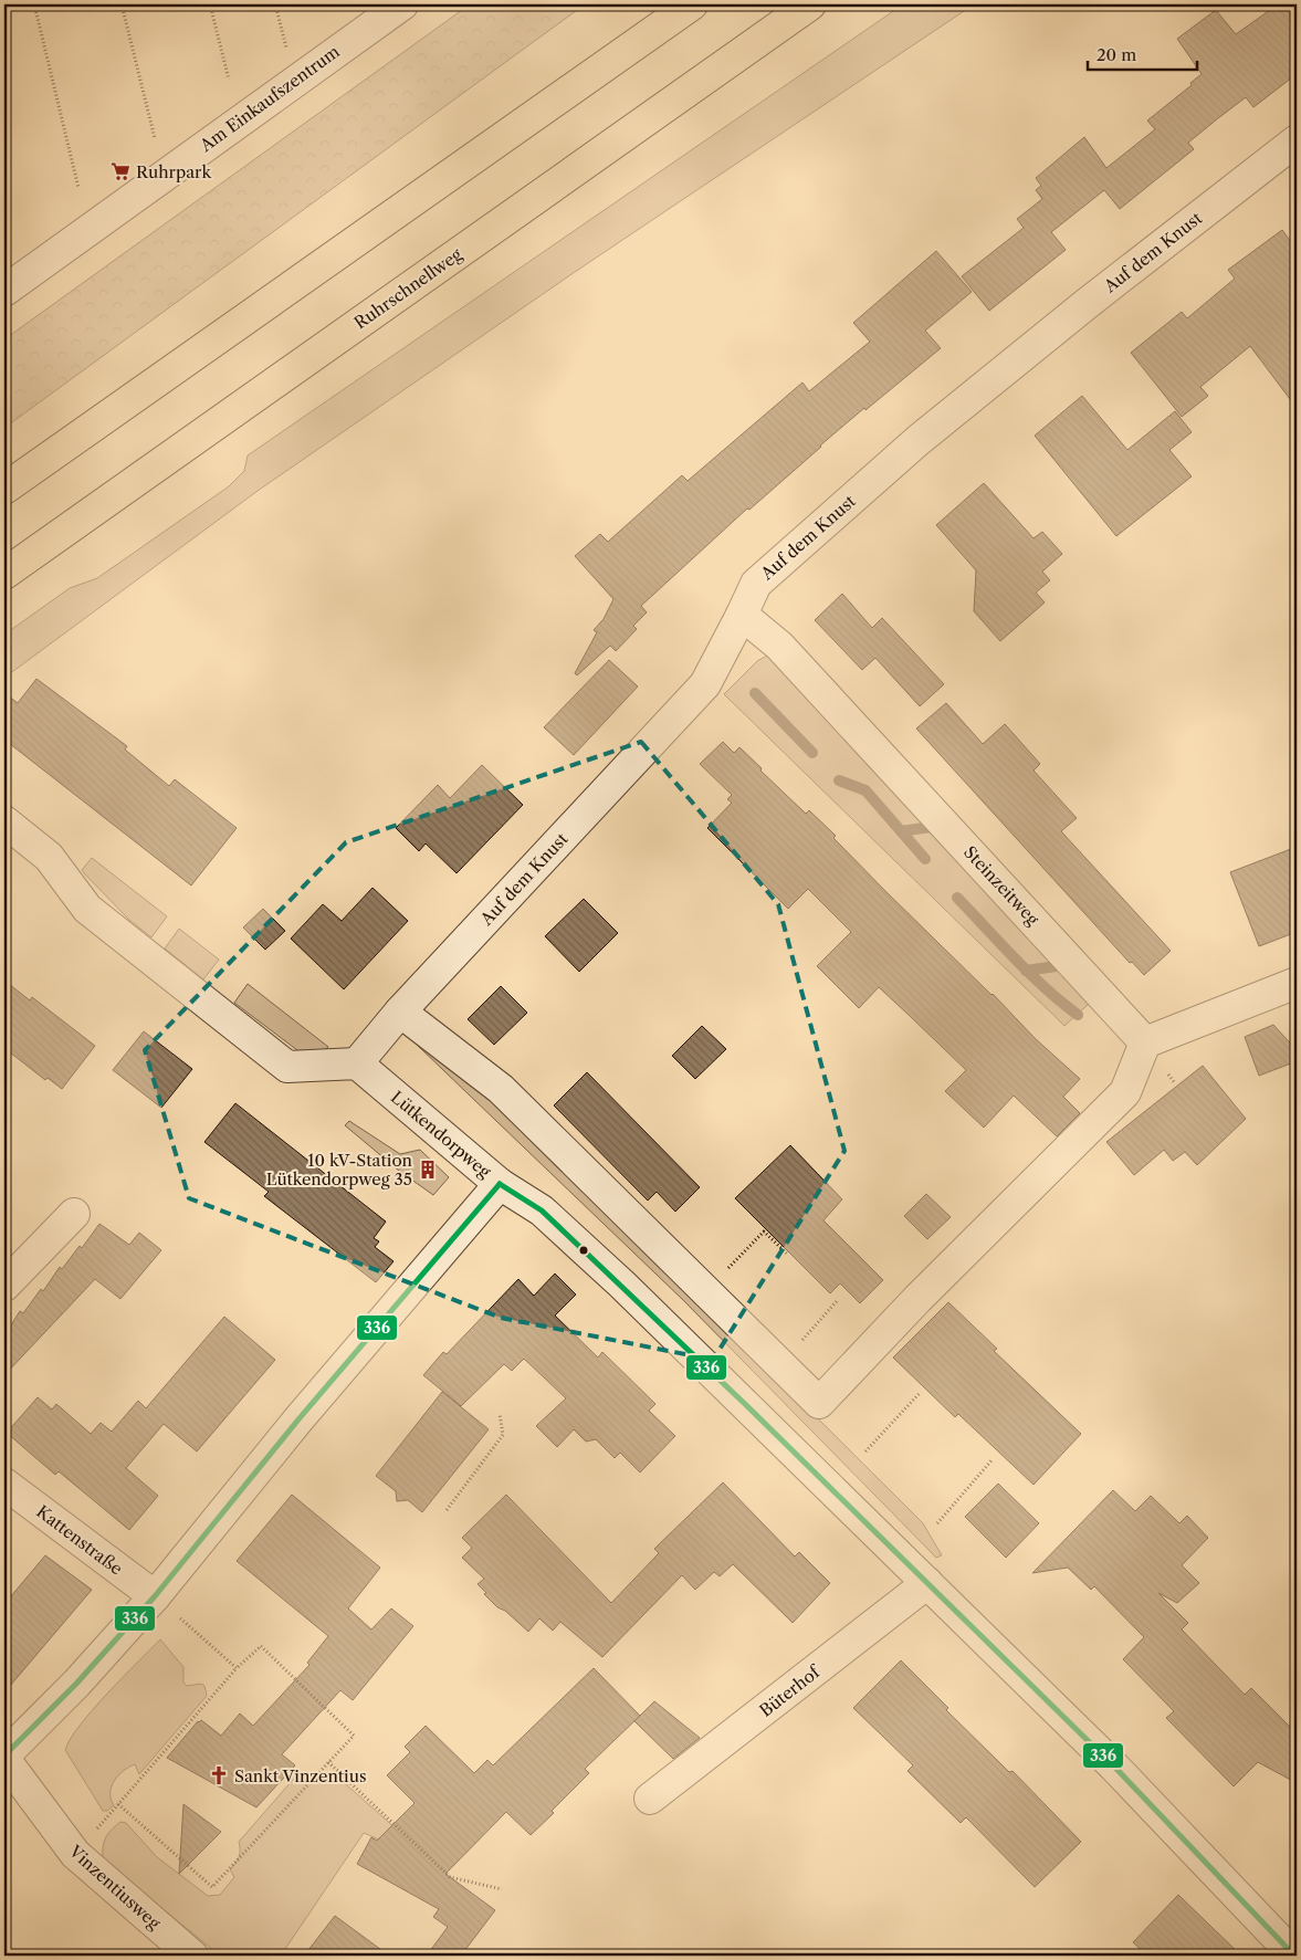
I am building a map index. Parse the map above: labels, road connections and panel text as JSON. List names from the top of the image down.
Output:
{
  "streets": {
    "highway": ["Ruhrschnellweg"],
    "street": [
      "Am Einkaufszentrum",
      "Auf dem Knust",
      "Steinzeitweg",
      "Lütkendorpweg",
      "Kattenstraße",
      "Büterhof",
      "Vinzentiusweg"
    ]
  },
  "crossings": [
    ["Auf dem Knust", "Steinzeitweg"],
    ["Auf dem Knust", "Lütkendorpweg"],
    ["Lütkendorpweg", "Büterhof"]
  ],
  "places": {
    "supermarket": ["Ruhrpark"],
    "building": ["10 kV-Station Lütkendorpweg 35"],
    "church": ["Sankt Vinzentius"]
  },
  "lines": ["transit line 336"],
  "scale_bar": "20 m"
}
